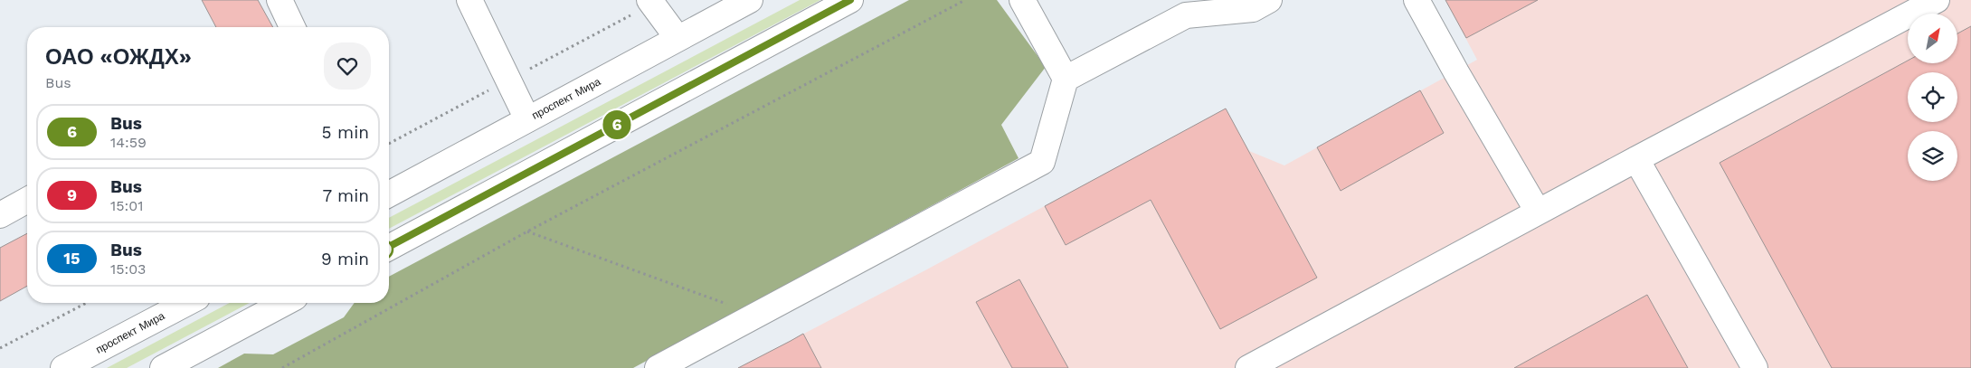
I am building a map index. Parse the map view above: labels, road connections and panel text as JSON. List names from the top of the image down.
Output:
{
  "streets": {
    "main road": ["проспект Мира"]
  },
  "lines": ["bus line 6"],
  "north": "top right",
  "page": {
    "on_map": "6",
    "heading": ["ОАО «ОЖДХ»", "Bus"],
    "list": [
      {
        "mark": "6",
        "name": "Bus",
        "note": "14:59",
        "value": "5 min"
      },
      {
        "mark": "9",
        "name": "Bus",
        "note": "15:01",
        "value": "7 min"
      },
      {
        "mark": "15",
        "name": "Bus",
        "note": "15:03",
        "value": "9 min"
      }
    ]
  }
}
